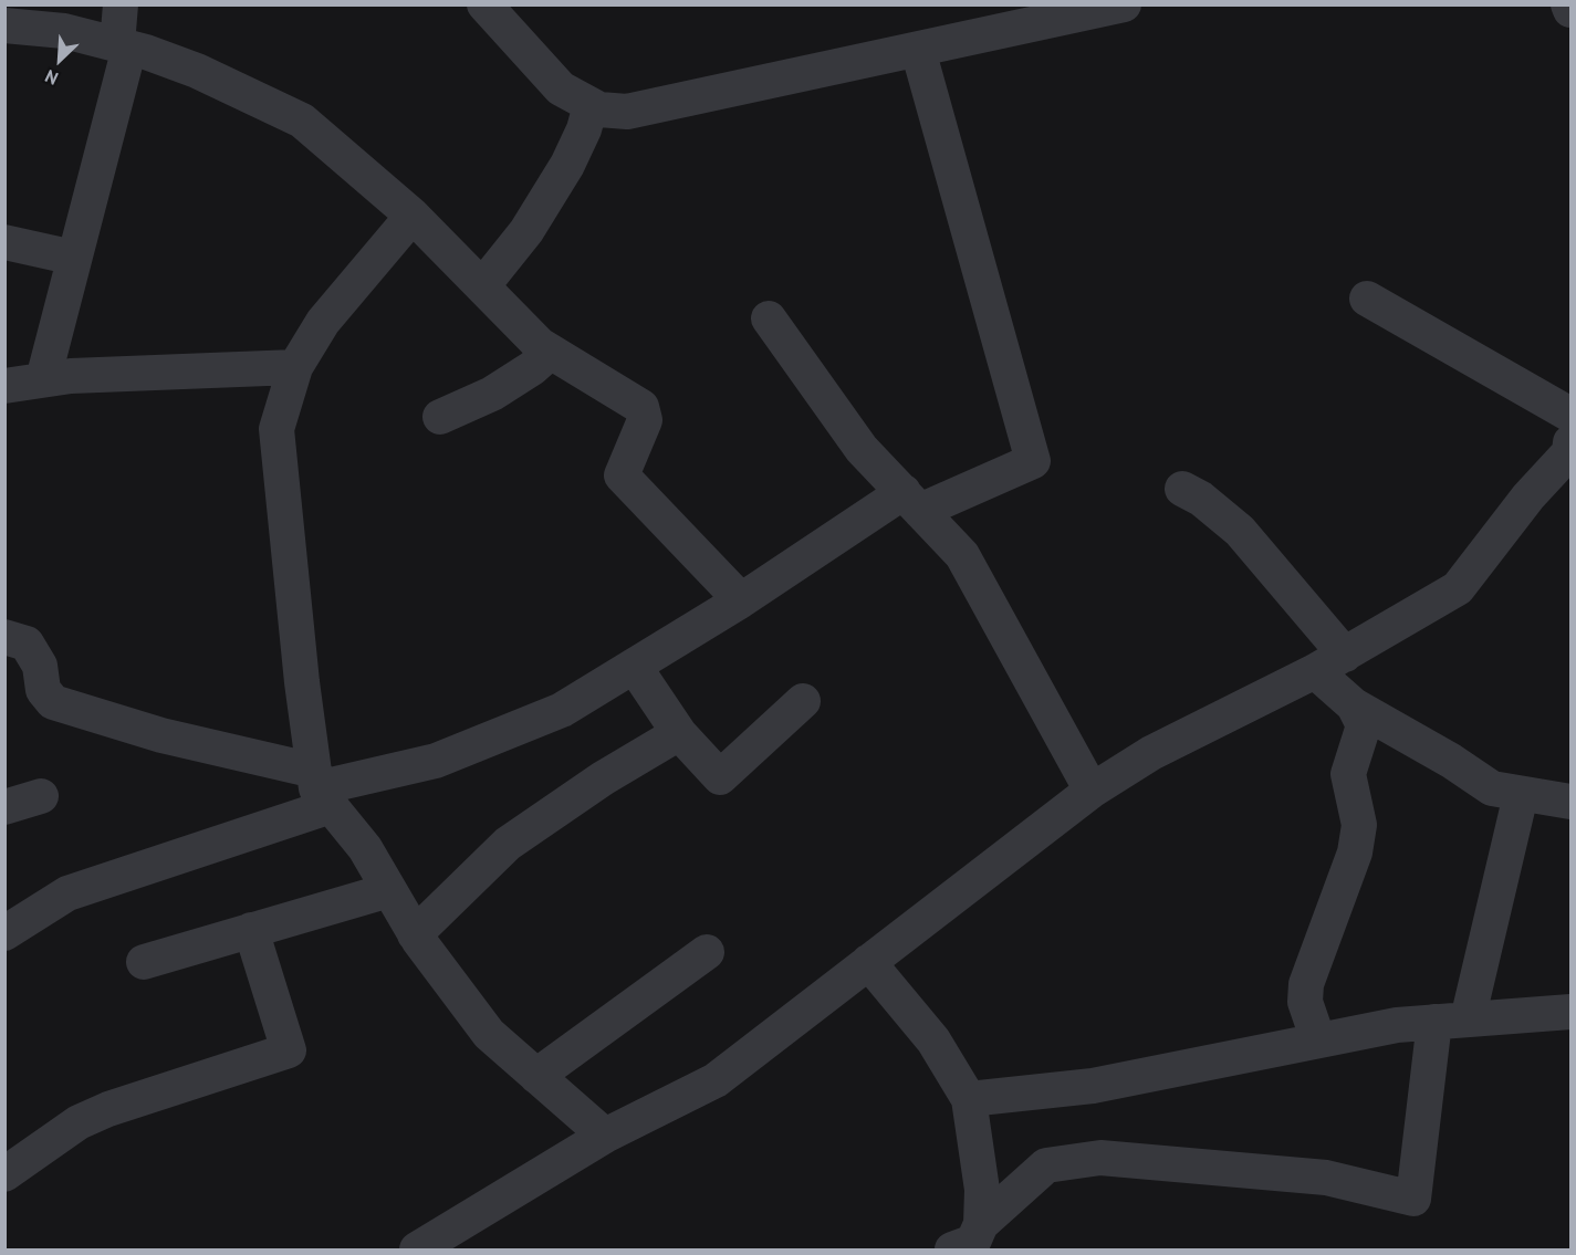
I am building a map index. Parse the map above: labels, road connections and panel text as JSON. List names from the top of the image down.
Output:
{
  "north": "bottom left"
}
